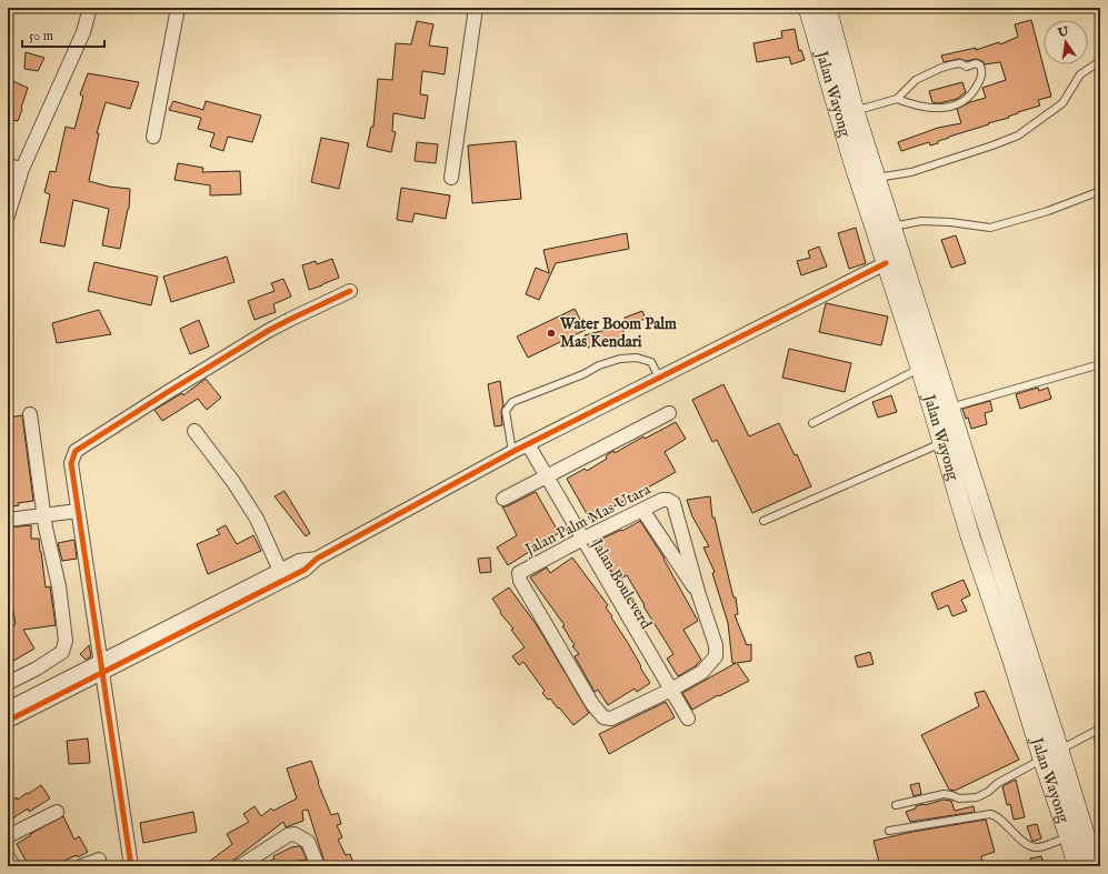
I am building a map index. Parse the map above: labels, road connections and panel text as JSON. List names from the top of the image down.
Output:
{
  "streets": {
    "main road": ["Jalan Wayong"],
    "street": ["Jalan Palm Mas Utara", "Jalan Bouleverd"]
  },
  "crossings": [
    ["Jalan Palm Mas Utara", "Jalan Bouleverd"]
  ],
  "places": ["Water Boom Palm Mas Kendari"],
  "scale_bar": "50 m",
  "north": "top"
}
